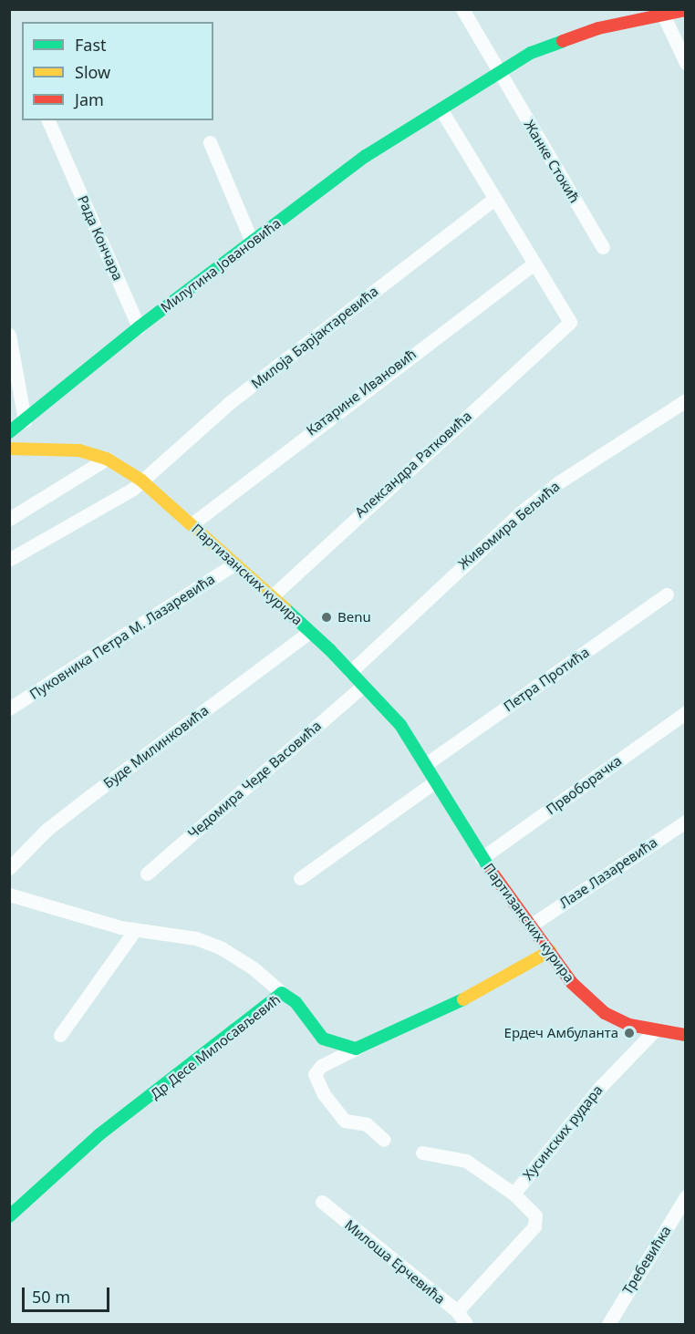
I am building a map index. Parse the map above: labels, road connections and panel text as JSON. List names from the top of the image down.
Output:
{
  "streets": {
    "street": [
      "Жанке Стокић",
      "Рада Кончара",
      "Милутина Јовановића",
      "Милоја Барјактаревића",
      "Катарине Ивановић",
      "Александра Ратковића",
      "Живомира Бељића",
      "Партизанских курира",
      "Пуковника Петра М. Лазаревића",
      "Петра Протића",
      "Буде Милинковића",
      "Чедомира Чеде Васовића",
      "Првоборачка",
      "Лазе Лазаревића",
      "Др Десе Милосављевић",
      "Хусинских рудара",
      "Требевићка",
      "Милоша Ерчевића"
    ]
  },
  "crossings": [
    ["Жанке Стокић", "Милутина Јовановића"],
    ["Рада Кончара", "Милутина Јовановића"],
    ["Милоја Барјактаревића", "Партизанских курира"],
    ["Катарине Ивановић", "Александра Ратковића"],
    ["Катарине Ивановић", "Партизанских курира"],
    ["Александра Ратковића", "Партизанских курира"],
    ["Живомира Бељића", "Партизанских курира"],
    ["Партизанских курира", "Пуковника Петра М. Лазаревића"],
    ["Партизанских курира", "Петра Протића"],
    ["Партизанских курира", "Буде Милинковића"],
    ["Партизанских курира", "Чедомира Чеде Васовића"],
    ["Партизанских курира", "Првоборачка"],
    ["Партизанских курира", "Лазе Лазаревића"],
    ["Партизанских курира", "Хусинских рудара"],
    ["Хусинских рудара", "Милоша Ерчевића"]
  ],
  "places": ["Benu", "Ердеч Амбуланта"],
  "legend": ["Fast", "Slow", "Jam"],
  "scale_bar": "50 m"
}
